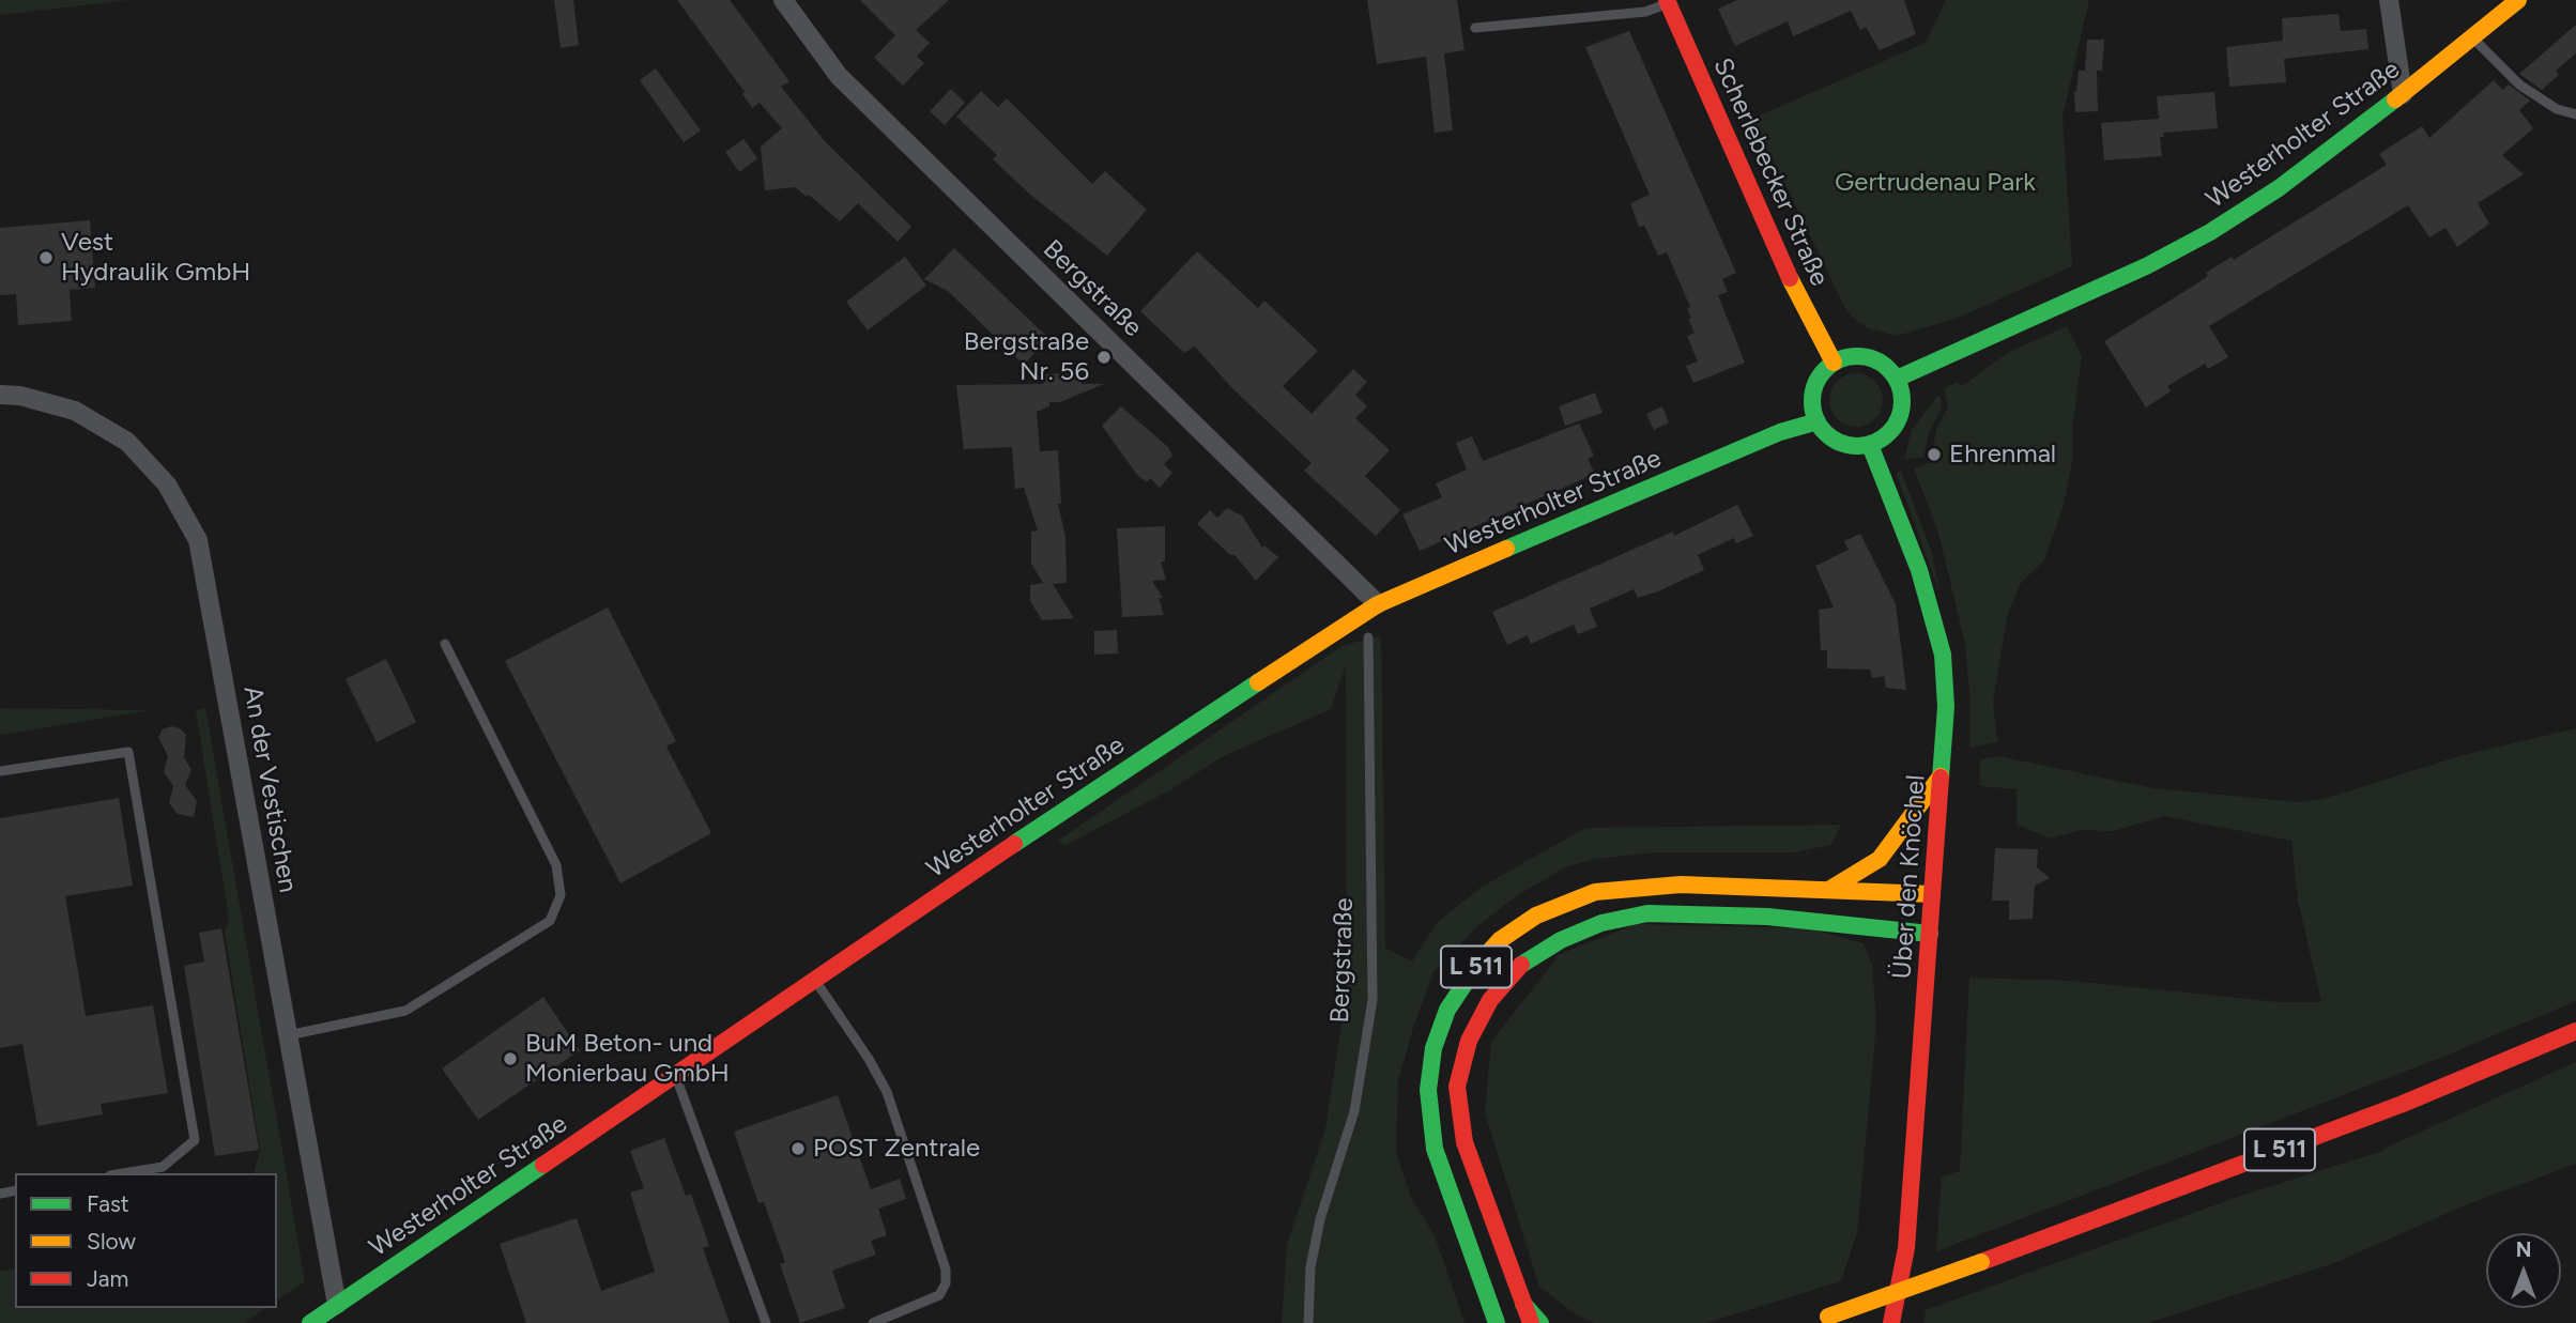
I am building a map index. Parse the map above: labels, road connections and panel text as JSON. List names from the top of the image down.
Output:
{
  "streets": {
    "main road": [
      "Westerholter Straße",
      "Scherlebecker Straße",
      "Über den Knöchel",
      "L 511"
    ],
    "street": ["Bergstraße", "An der Vestischen"]
  },
  "crossings": [
    ["Westerholter Straße", "Scherlebecker Straße"],
    ["Westerholter Straße", "Bergstraße"],
    ["Westerholter Straße", "An der Vestischen"],
    ["Westerholter Straße", "Über den Knöchel"],
    ["Scherlebecker Straße", "Über den Knöchel"],
    ["Über den Knöchel", "L 511"]
  ],
  "parks": ["Gertrudenau Park"],
  "places": [
    "Vest Hydraulik GmbH",
    "Bergstraße Nr. 56",
    "Ehrenmal",
    "BuM Beton- und Monierbau GmbH",
    "POST Zentrale"
  ],
  "legend": ["Fast", "Slow", "Jam"],
  "north": "top"
}
